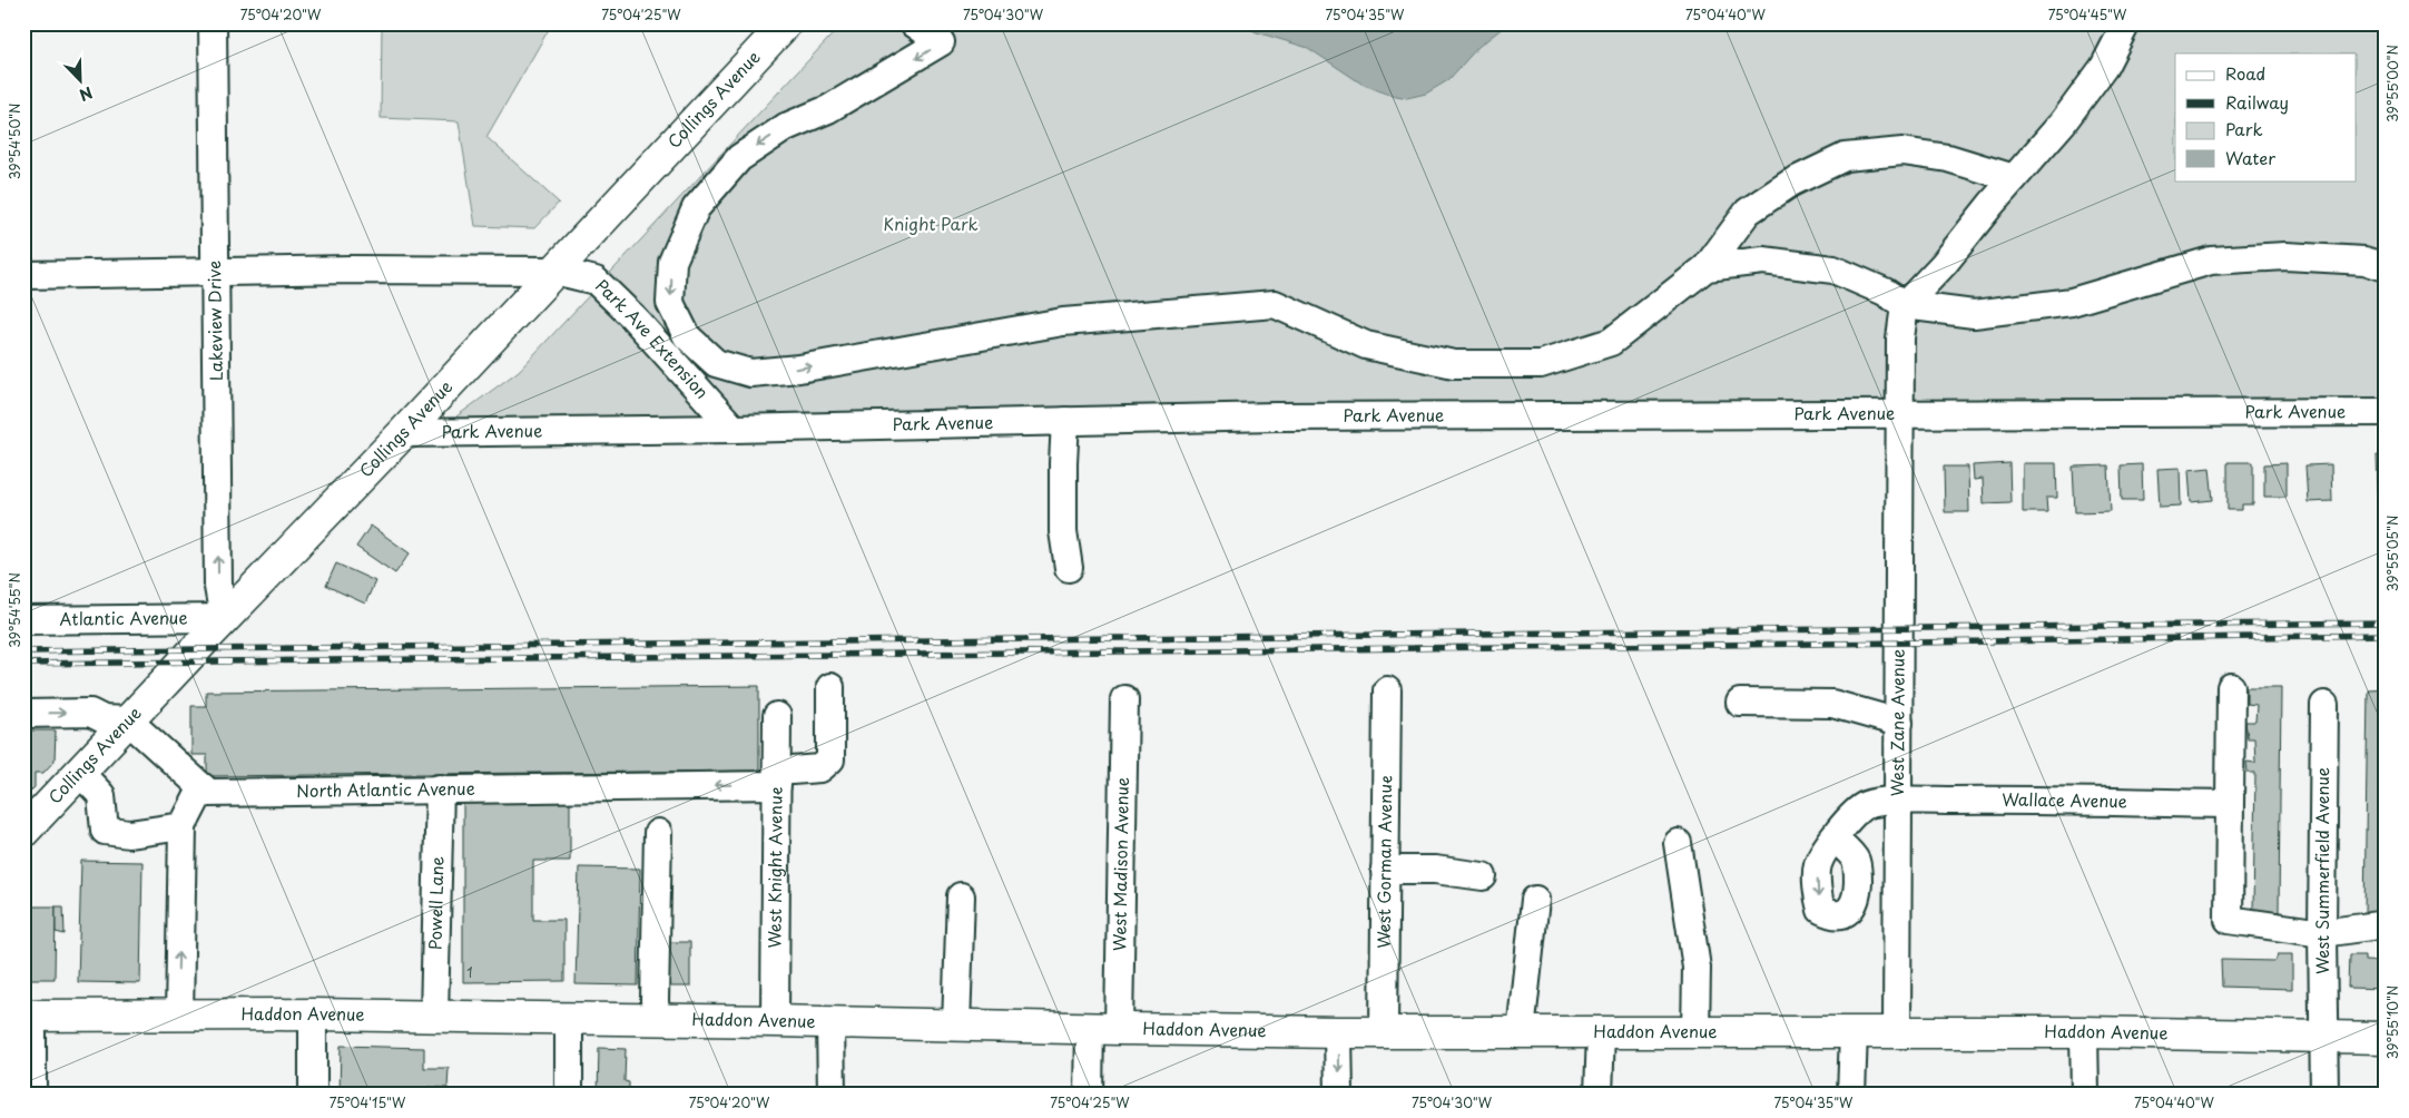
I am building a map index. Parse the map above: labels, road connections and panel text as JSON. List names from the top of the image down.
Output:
{
  "streets": {
    "main road": ["Collings Avenue", "Haddon Avenue"],
    "street": [
      "Lakeview Drive",
      "Park Ave Extension",
      "Park Avenue",
      "Atlantic Avenue",
      "West Zane Avenue",
      "North Atlantic Avenue",
      "Wallace Avenue",
      "West Gorman Avenue",
      "West Madison Avenue",
      "West Knight Avenue",
      "West Summerfield Avenue",
      "Powell Lane"
    ]
  },
  "crossings": [
    ["Collings Avenue", "Lakeview Drive"],
    ["Collings Avenue", "Park Ave Extension"],
    ["Collings Avenue", "Park Avenue"],
    ["Collings Avenue", "Atlantic Avenue"],
    ["Collings Avenue", "North Atlantic Avenue"],
    ["Lakeview Drive", "Atlantic Avenue"],
    ["Park Ave Extension", "Park Avenue"],
    ["Park Avenue", "West Zane Avenue"],
    ["West Zane Avenue", "Wallace Avenue"],
    ["West Zane Avenue", "Haddon Avenue"],
    ["North Atlantic Avenue", "West Knight Avenue"],
    ["North Atlantic Avenue", "Powell Lane"],
    ["West Gorman Avenue", "Haddon Avenue"],
    ["West Madison Avenue", "Haddon Avenue"],
    ["West Knight Avenue", "Haddon Avenue"],
    ["West Summerfield Avenue", "Haddon Avenue"],
    ["Powell Lane", "Haddon Avenue"]
  ],
  "one_way": ["Lakeview Drive", "North Atlantic Avenue"],
  "parks": ["Knight Park"],
  "house_numbers": ["1"],
  "legend": [
    "Road",
    "Railway",
    "Park",
    "Water"
  ],
  "north": "bottom right",
  "coordinates": [
    "75°04'20\"W",
    "75°04'25\"W",
    "75°04'30\"W",
    "75°04'35\"W",
    "75°04'40\"W",
    "75°04'45\"W",
    "39°55'00\"N",
    "39°54'50\"N",
    "39°55'05\"N",
    "39°54'55\"N",
    "39°55'10\"N",
    "75°04'15\"W"
  ]
}
